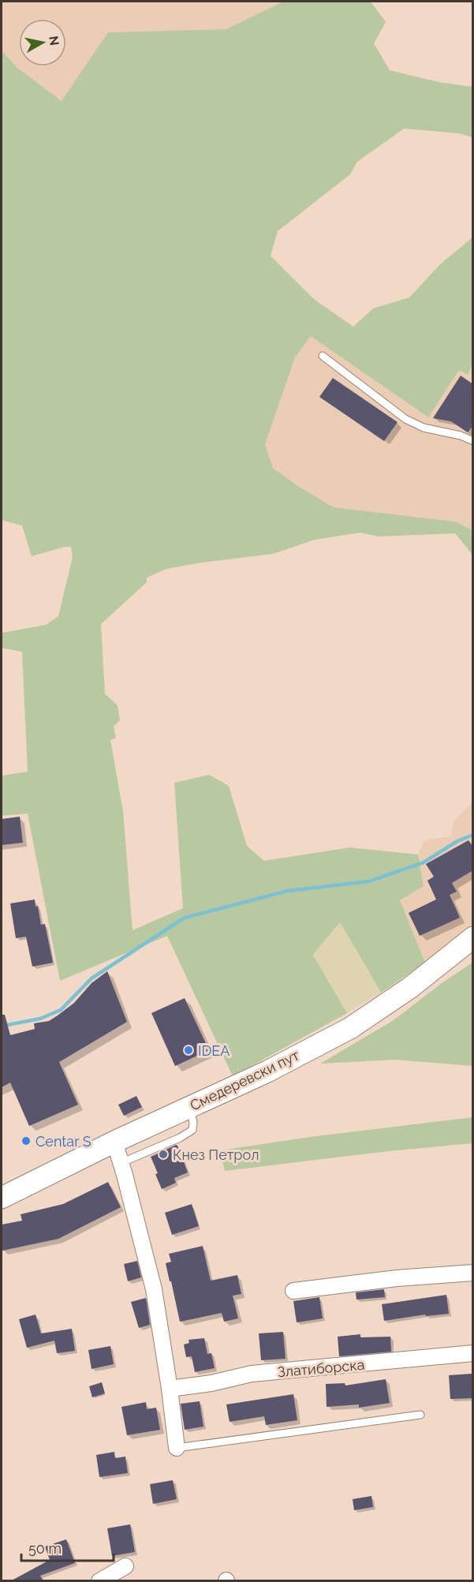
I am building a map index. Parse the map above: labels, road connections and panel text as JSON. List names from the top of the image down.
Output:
{
  "streets": {
    "main road": ["Смедеревски пут"],
    "street": ["Златиборска"]
  },
  "places": ["IDEA", "Centar S", "Кнез Петрол"],
  "scale_bar": "50 m",
  "north": "right"
}
